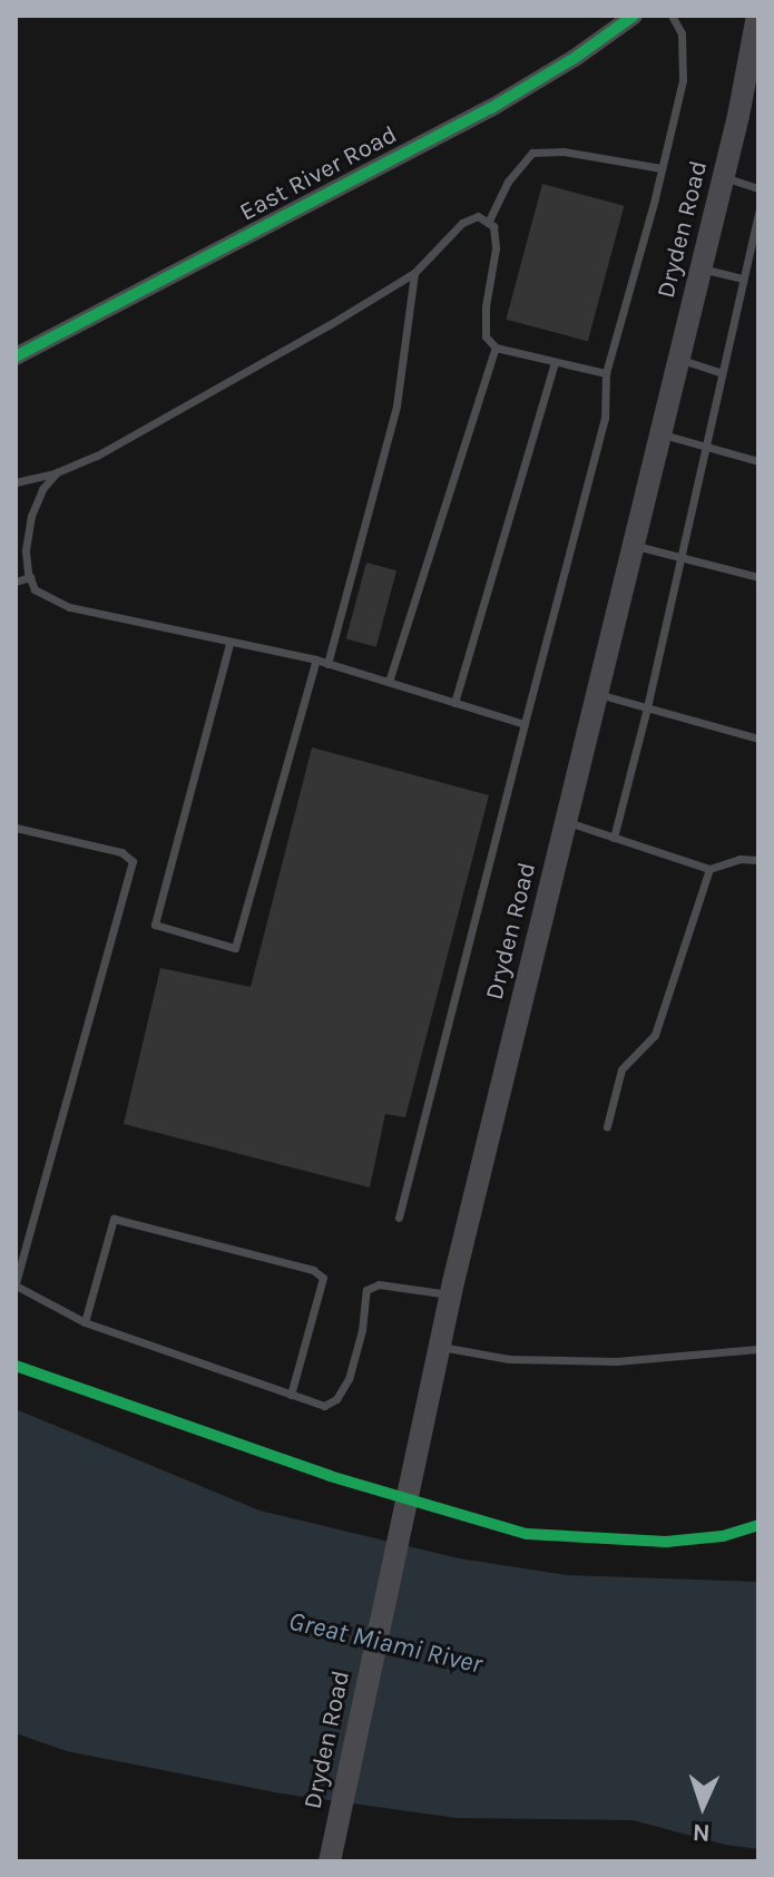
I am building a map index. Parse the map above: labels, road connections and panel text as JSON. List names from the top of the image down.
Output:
{
  "streets": {
    "main road": ["Dryden Road"],
    "street": ["East River Road"]
  },
  "water": ["Great Miami River"],
  "north": "bottom"
}
